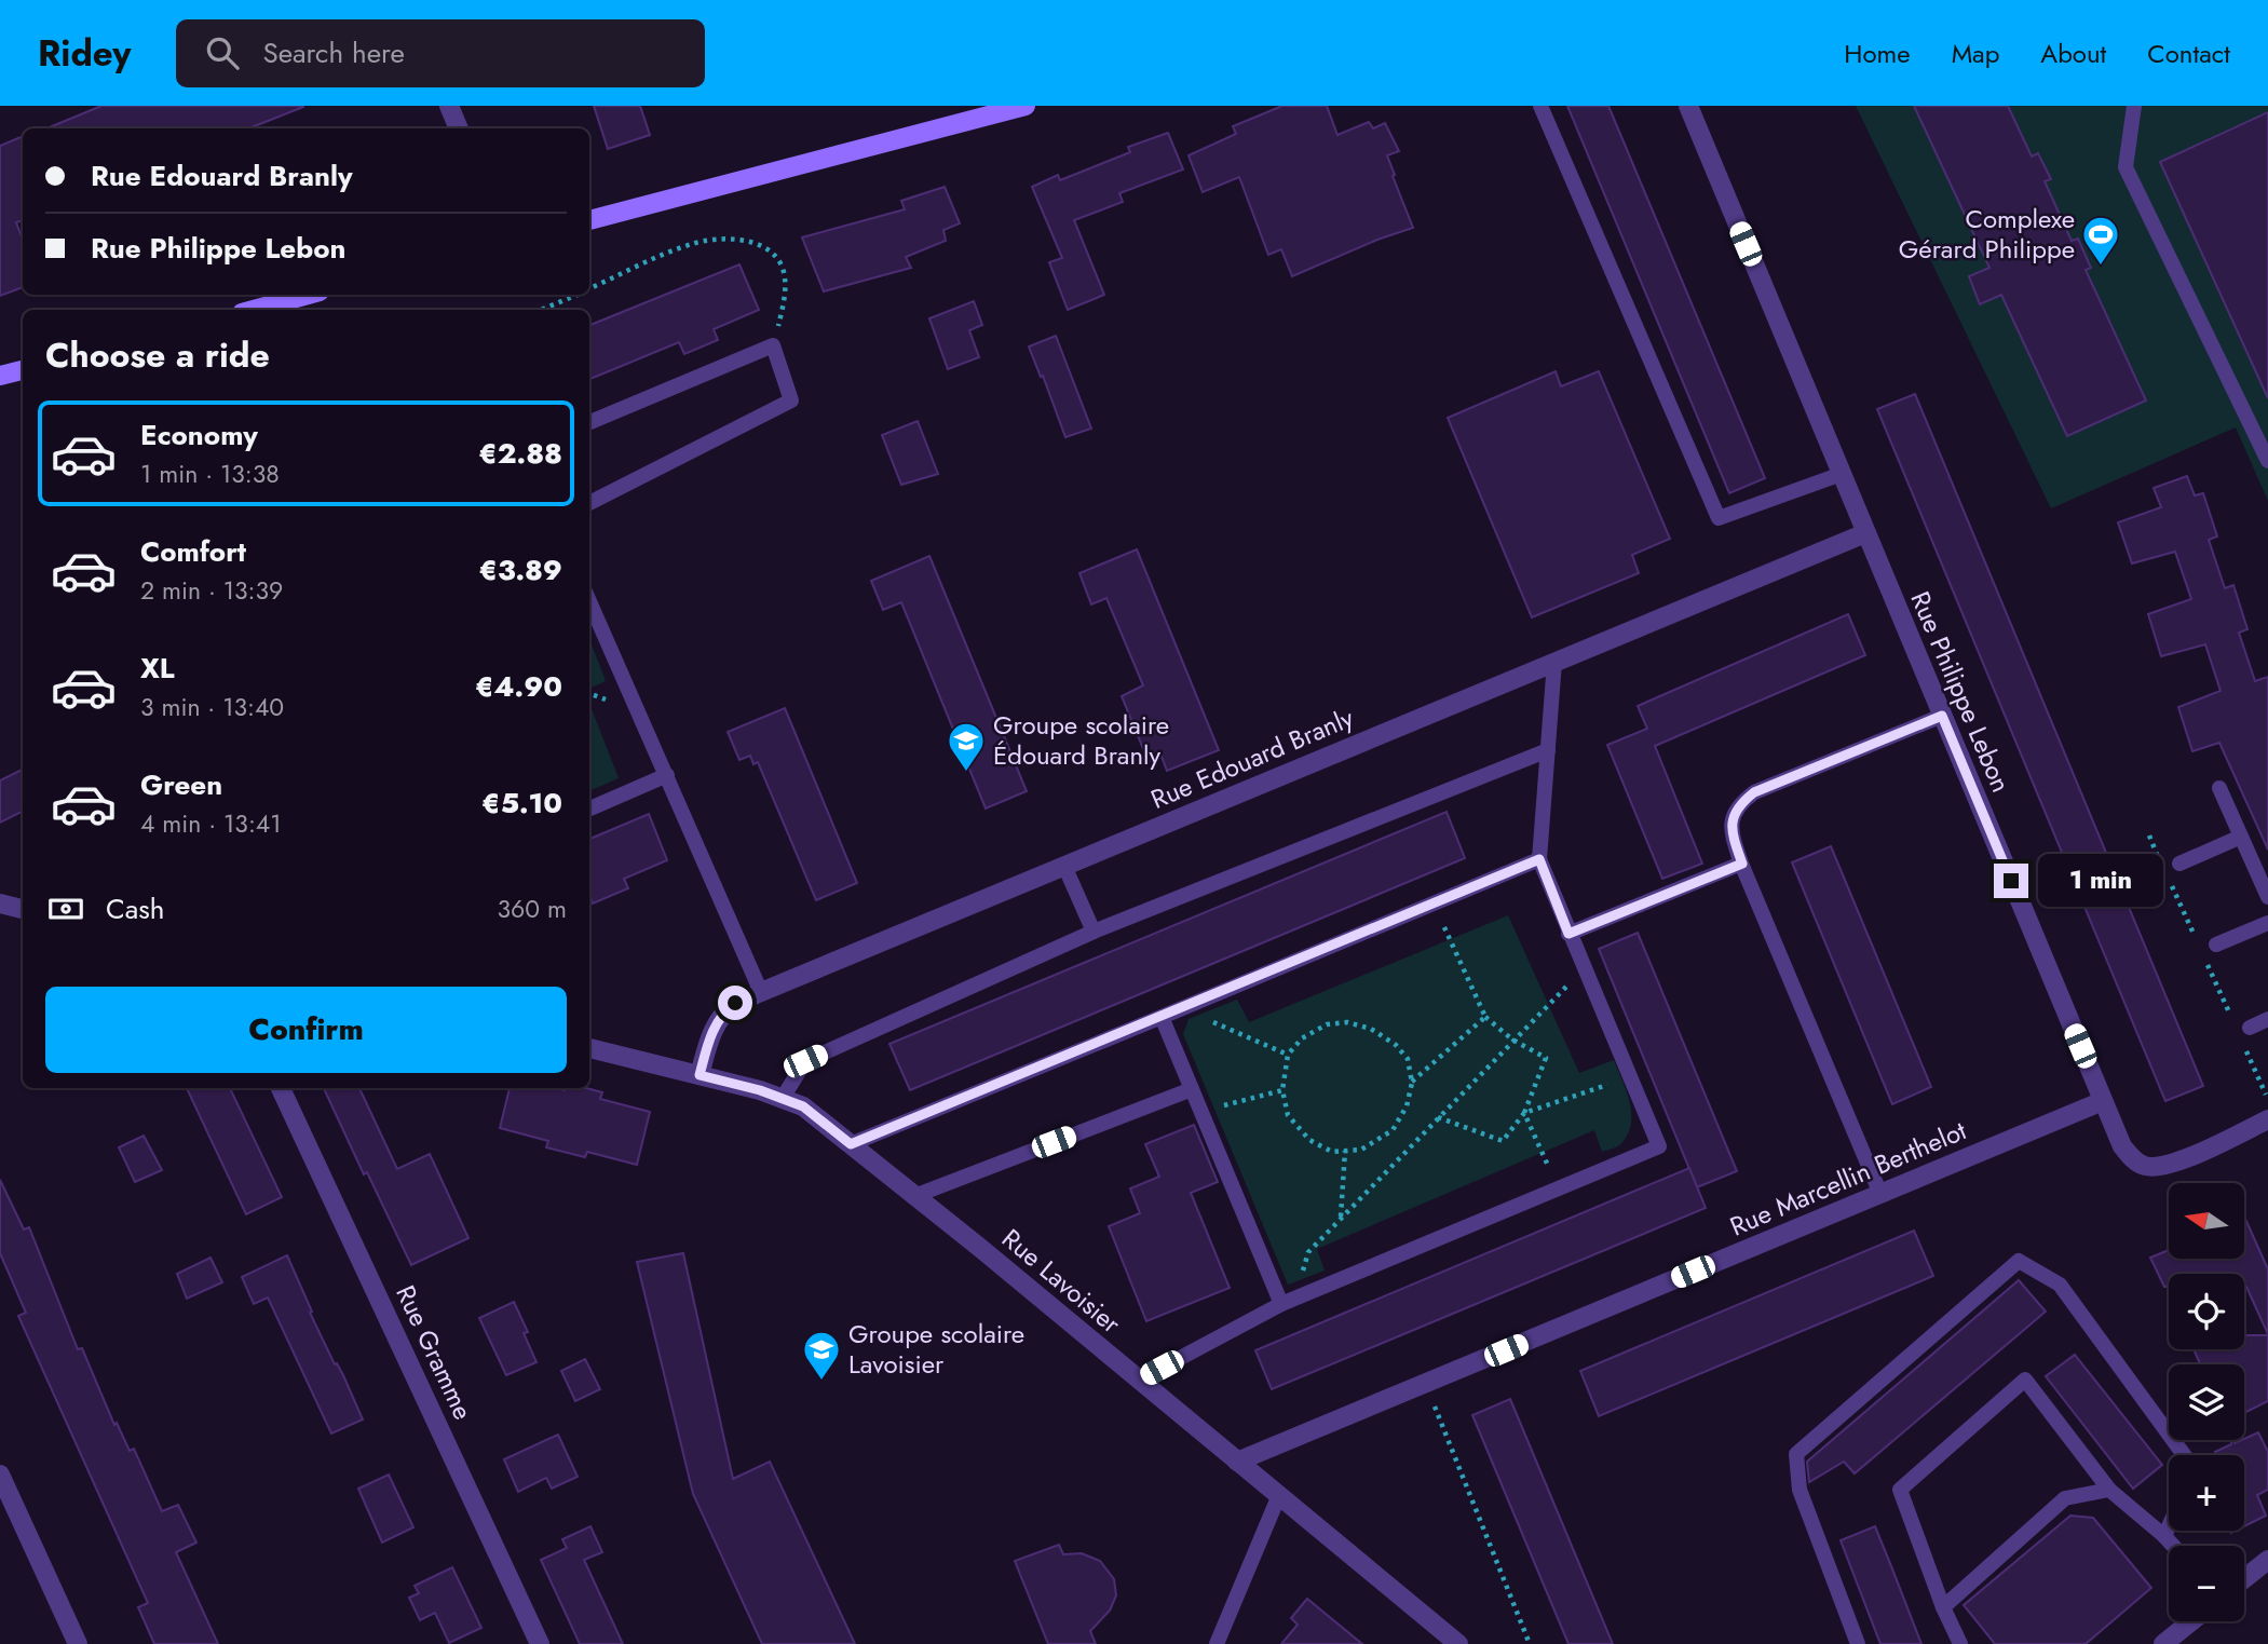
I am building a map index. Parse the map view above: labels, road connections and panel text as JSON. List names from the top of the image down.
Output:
{
  "streets": {
    "street": [
      "Rue Philippe Lebon",
      "Rue Edouard Branly",
      "Rue Marcellin Berthelot",
      "Rue Lavoisier",
      "Rue Gramme"
    ]
  },
  "crossings": [
    ["Rue Philippe Lebon", "Rue Edouard Branly"],
    ["Rue Philippe Lebon", "Rue Marcellin Berthelot"],
    ["Rue Edouard Branly", "Rue Lavoisier"],
    ["Rue Marcellin Berthelot", "Rue Lavoisier"]
  ],
  "places": {
    "sports": ["Complexe Gérard Philippe"],
    "school or university": ["Groupe scolaire Édouard Branly", "Groupe scolaire Lavoisier"]
  },
  "north": "left",
  "page": {
    "header": "Ridey",
    "search": "Search here",
    "nav": [
      "Home",
      "Map",
      "About",
      "Contact"
    ],
    "banner": ["Rue Edouard Branly", "Rue Philippe Lebon"],
    "heading": "Choose a ride",
    "list": [
      {
        "name": "Economy",
        "note": "1 min · 13:38",
        "value": "€2.88"
      },
      {
        "name": "Comfort",
        "note": "2 min · 13:39",
        "value": "€3.89"
      },
      {
        "name": "XL",
        "note": "3 min · 13:40",
        "value": "€4.90"
      },
      {
        "name": "Green",
        "note": "4 min · 13:41",
        "value": "€5.10"
      }
    ],
    "bubble": "1 min",
    "pay": ["Cash", "360 m"],
    "buttons": "Confirm",
    "map_buttons": ["+", "−"]
  }
}
